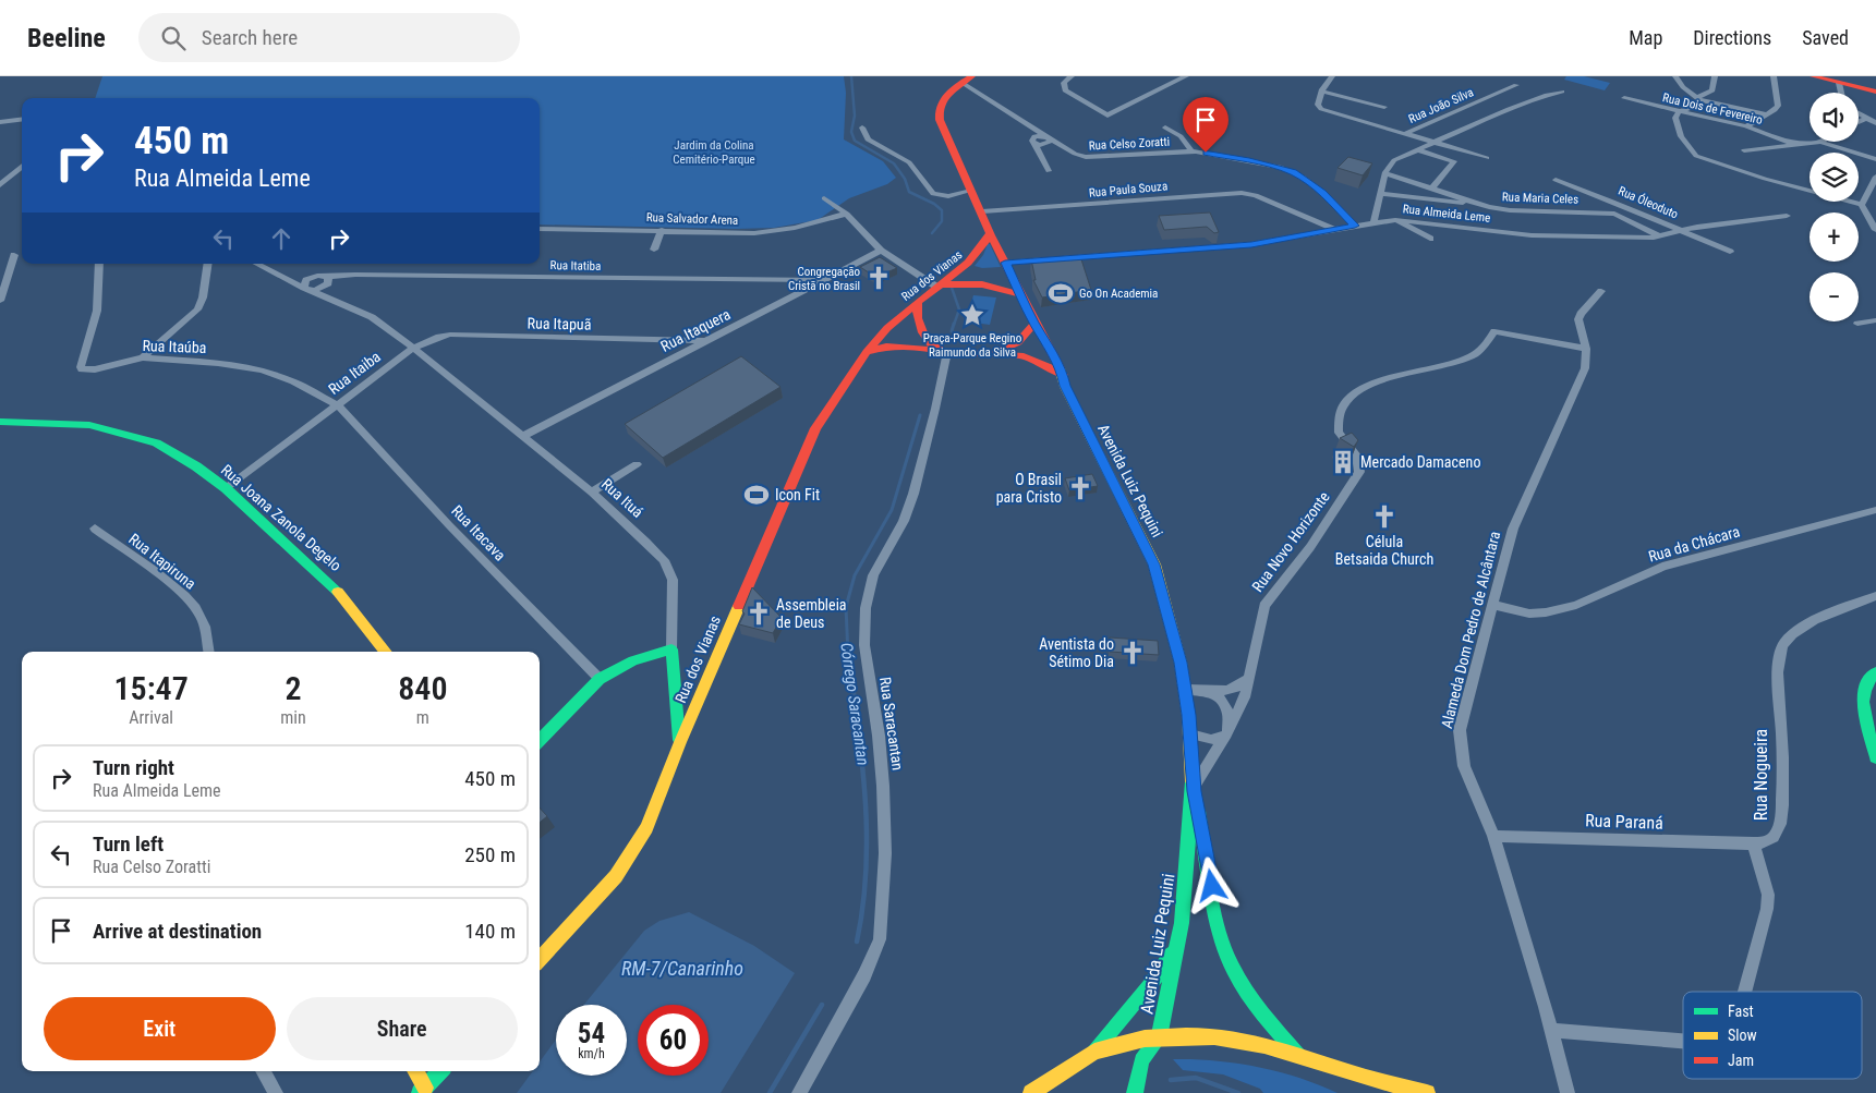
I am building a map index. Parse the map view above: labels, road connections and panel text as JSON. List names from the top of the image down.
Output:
{
  "streets": {
    "main road": [
      "Rua dos Vianas",
      "Avenida Luiz Pequini",
      "Rua Ituá",
      "Rua Joana Zanola Degelo"
    ],
    "street": [
      "Rua João Silva",
      "Rua Dois de Fevereiro",
      "Rua Celso Zoratti",
      "Rua Paula Souza",
      "Rua Maria Celes",
      "Rua Óleoduto",
      "Rua Almeida Leme",
      "Rua Salvador Arena",
      "Rua Itatiba",
      "Rua Itapuã",
      "Rua Itaquera",
      "Rua Itaúba",
      "Rua Itaiba",
      "Rua Itacava",
      "Rua Novo Horizonte",
      "Rua da Chácara",
      "Rua Itapiruna",
      "Alameda Dom Pedro de Alcântara",
      "Rua Saracantan",
      "Rua Nogueira",
      "Rua Paraná"
    ]
  },
  "crossings": [
    ["Rua Celso Zoratti", "Rua Almeida Leme"],
    ["Rua Paula Souza", "Rua Almeida Leme"],
    ["Rua Maria Celes", "Rua Almeida Leme"],
    ["Rua Óleoduto", "Rua Almeida Leme"],
    ["Rua Almeida Leme", "Avenida Luiz Pequini"],
    ["Rua Itatiba", "Rua Itaquera"],
    ["Rua dos Vianas", "Avenida Luiz Pequini"],
    ["Rua dos Vianas", "Rua Ituá"],
    ["Rua dos Vianas", "Rua Saracantan"],
    ["Rua Itapuã", "Rua Itaquera"],
    ["Rua Itapuã", "Rua Itaiba"],
    ["Rua Itapuã", "Rua Ituá"],
    ["Rua Itaquera", "Rua Ituá"],
    ["Rua Itaúba", "Rua Itaiba"],
    ["Rua Itaúba", "Rua Itacava"],
    ["Rua Itaiba", "Rua Ituá"],
    ["Rua Itaiba", "Rua Joana Zanola Degelo"],
    ["Rua Itaiba", "Rua Itacava"],
    ["Avenida Luiz Pequini", "Rua Novo Horizonte"],
    ["Avenida Luiz Pequini", "Rua Saracantan"],
    ["Rua Novo Horizonte", "Alameda Dom Pedro de Alcântara"],
    ["Rua da Chácara", "Alameda Dom Pedro de Alcântara"],
    ["Alameda Dom Pedro de Alcântara", "Rua Paraná"],
    ["Rua Nogueira", "Rua Paraná"]
  ],
  "water": ["Córrego Saracantan", "RM-7/Canarinho"],
  "parks": ["Jardim da Colina Cemitério-Parque"],
  "places": {
    "church": [
      "Congregação Cristã no Brasil",
      "O Brasil para Cristo",
      "Célula Betsaida Church",
      "Assembleia de Deus",
      "Aventista do Sétimo Dia"
    ],
    "sports": ["Go On Academia", "Icon Fit"],
    "place": ["Praça-Parque Regino Raimundo da Silva"],
    "building": ["Mercado Damaceno"]
  },
  "legend": ["Fast", "Slow", "Jam"],
  "page": {
    "header": "Beeline",
    "search": "Search here",
    "nav": ["Map", "Directions", "Saved"],
    "map_buttons": ["+", "−"],
    "turn": ["450 m", "Rua Almeida Leme"],
    "eta": [
      "15:47",
      "Arrival",
      "2",
      "min",
      "840",
      "m"
    ],
    "list": [
      {
        "name": "Turn right",
        "note": "Rua Almeida Leme",
        "value": "450 m"
      },
      {
        "name": "Turn left",
        "note": "Rua Celso Zoratti",
        "value": "250 m"
      },
      {
        "name": "Arrive at destination",
        "value": "140 m"
      }
    ],
    "buttons": ["Exit", "Share"],
    "speed": "54 km/h",
    "limit": "60"
  }
}
